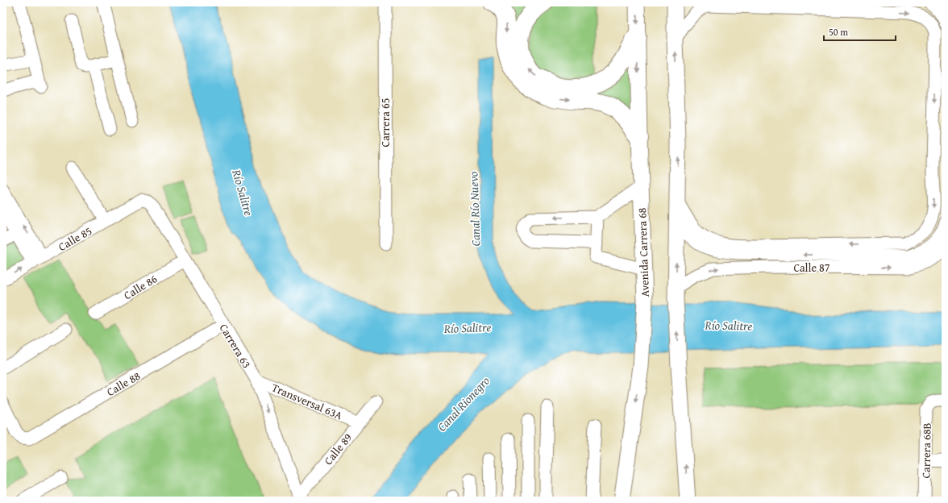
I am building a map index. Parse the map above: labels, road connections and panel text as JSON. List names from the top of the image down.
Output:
{
  "streets": {
    "main road": ["Avenida Carrera 68"],
    "street": [
      "Carrera 65",
      "Calle 85",
      "Calle 87",
      "Calle 86",
      "Carrera 63",
      "Calle 88",
      "Transversal 63A",
      "Calle 89",
      "Carrera 68B"
    ]
  },
  "crossings": [
    ["Calle 85", "Carrera 63"],
    ["Calle 86", "Carrera 63"],
    ["Carrera 63", "Calle 88"],
    ["Carrera 63", "Transversal 63A"],
    ["Carrera 63", "Calle 89"],
    ["Transversal 63A", "Calle 89"]
  ],
  "one_way": ["Carrera 63"],
  "water": ["Río Salitre", "Canal Río Nuevo", "Canal Rionegro"],
  "scale_bar": "50 m"
}
